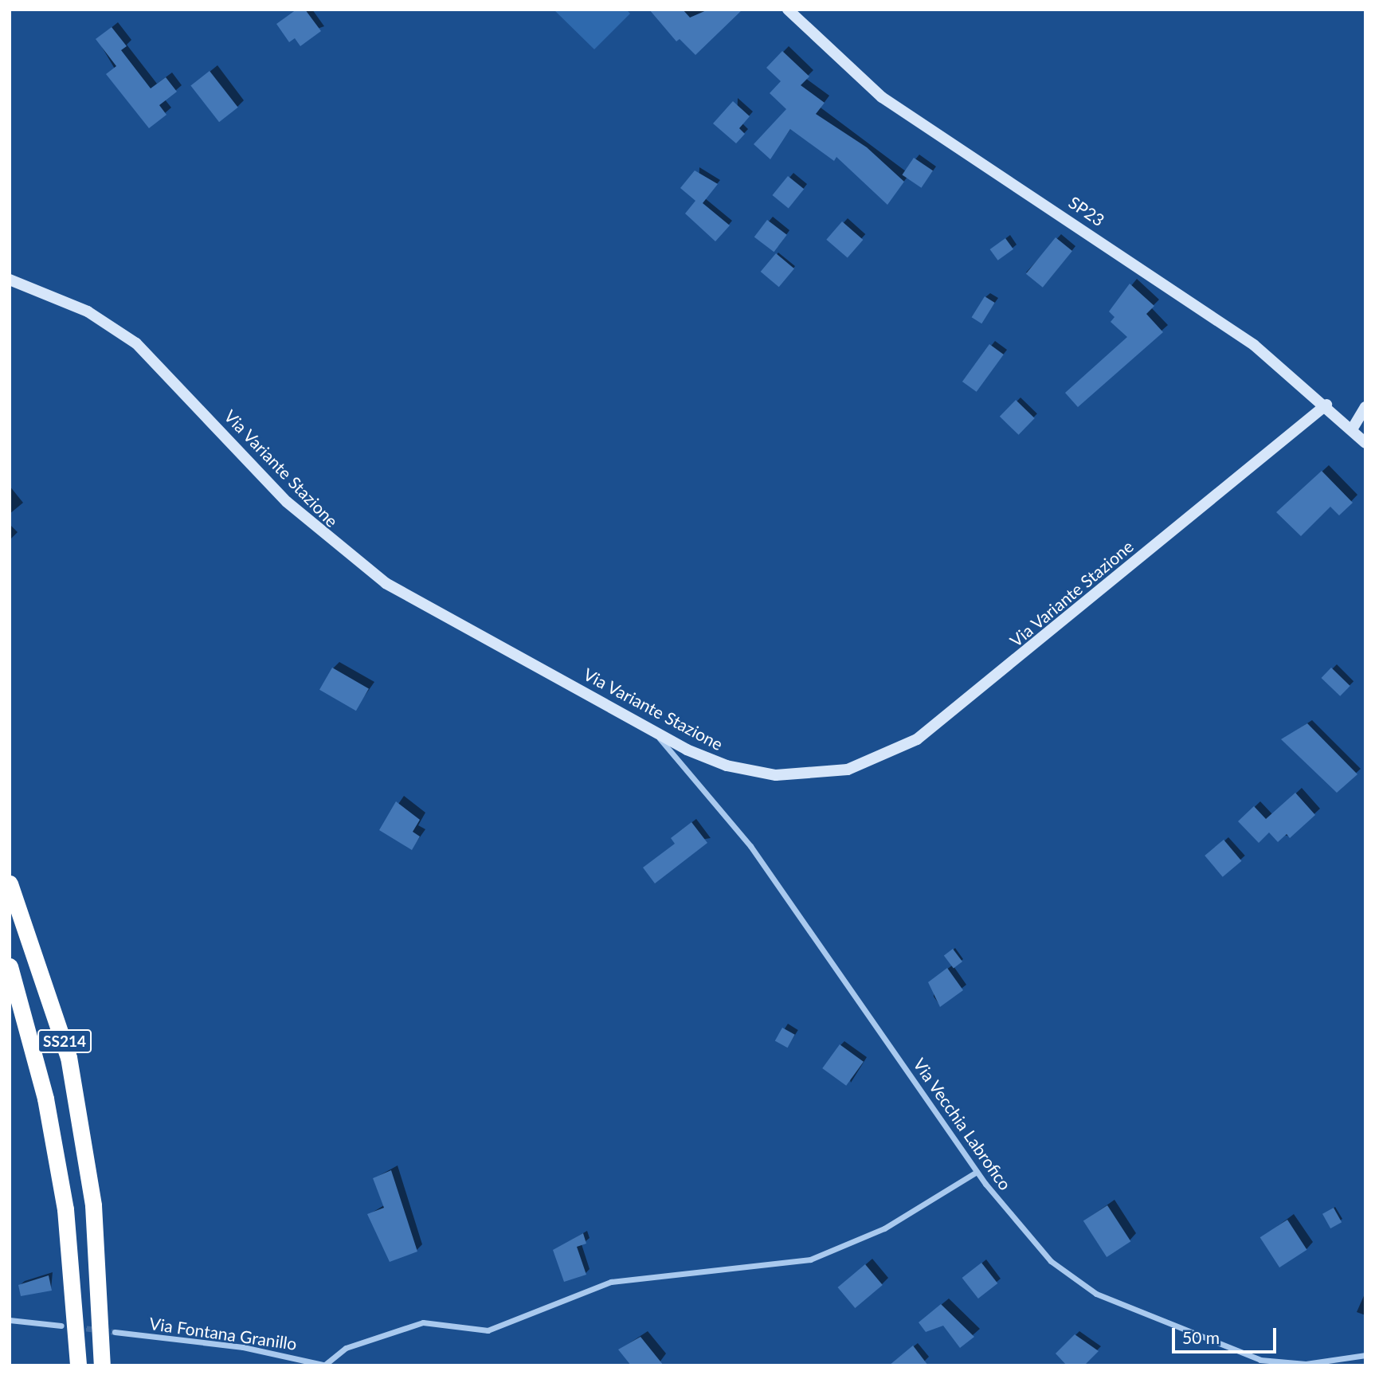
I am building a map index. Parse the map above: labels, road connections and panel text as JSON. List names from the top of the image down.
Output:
{
  "streets": {
    "highway": ["SS214"],
    "street": [
      "SP23",
      "Via Variante Stazione",
      "Via Vecchia Labrofico",
      "Via Fontana Granillo"
    ]
  },
  "crossings": [
    ["SP23", "Via Variante Stazione"],
    ["Via Variante Stazione", "Via Vecchia Labrofico"]
  ],
  "scale_bar": "50 m"
}
